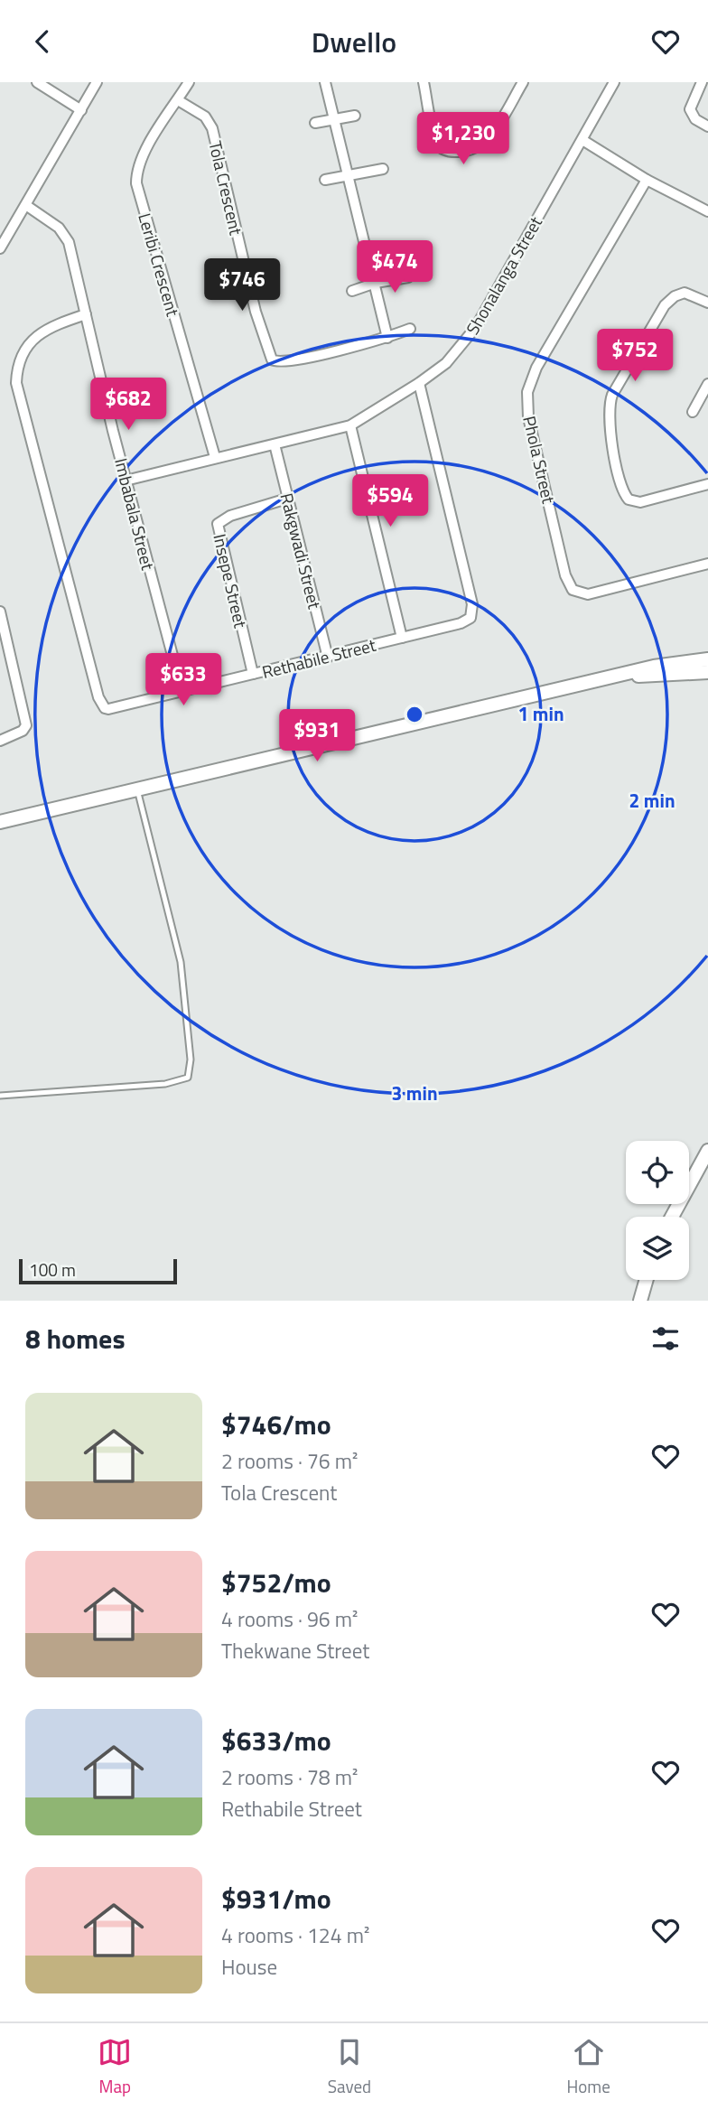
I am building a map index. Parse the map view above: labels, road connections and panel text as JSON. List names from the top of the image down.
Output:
{
  "streets": {
    "street": [
      "Tola Crescent",
      "Leribi Crescent",
      "Shonalanga Street",
      "Phola Street",
      "Imbabala Street",
      "Rakgwadi Street",
      "Insepe Street",
      "Rethabile Street"
    ]
  },
  "crossings": [
    ["Tola Crescent", "Leribi Crescent"],
    ["Leribi Crescent", "Shonalanga Street"],
    ["Shonalanga Street", "Imbabala Street"],
    ["Shonalanga Street", "Rakgwadi Street"],
    ["Shonalanga Street", "Rethabile Street"],
    ["Imbabala Street", "Rethabile Street"],
    ["Rakgwadi Street", "Insepe Street"],
    ["Rakgwadi Street", "Rethabile Street"],
    ["Insepe Street", "Rethabile Street"]
  ],
  "scale_bar": "100 m",
  "page": {
    "header": "Dwello",
    "price": [
      "$1,230",
      "$474",
      "$746",
      "$752",
      "$682",
      "$594",
      "$633",
      "$931"
    ],
    "scale": "100 m",
    "heading": "8 homes",
    "list": [
      {
        "name": "$746/mo",
        "note": "2 rooms · 76 m² · Tola Crescent"
      },
      {
        "name": "$752/mo",
        "note": "4 rooms · 96 m² · Thekwane Street"
      },
      {
        "name": "$633/mo",
        "note": "2 rooms · 78 m² · Rethabile Street"
      },
      {
        "name": "$931/mo",
        "note": "4 rooms · 124 m² · House"
      }
    ],
    "tabs": ["Map", "Saved", "Home"]
  },
  "rings": ["1 min", "2 min", "3 min"]
}
